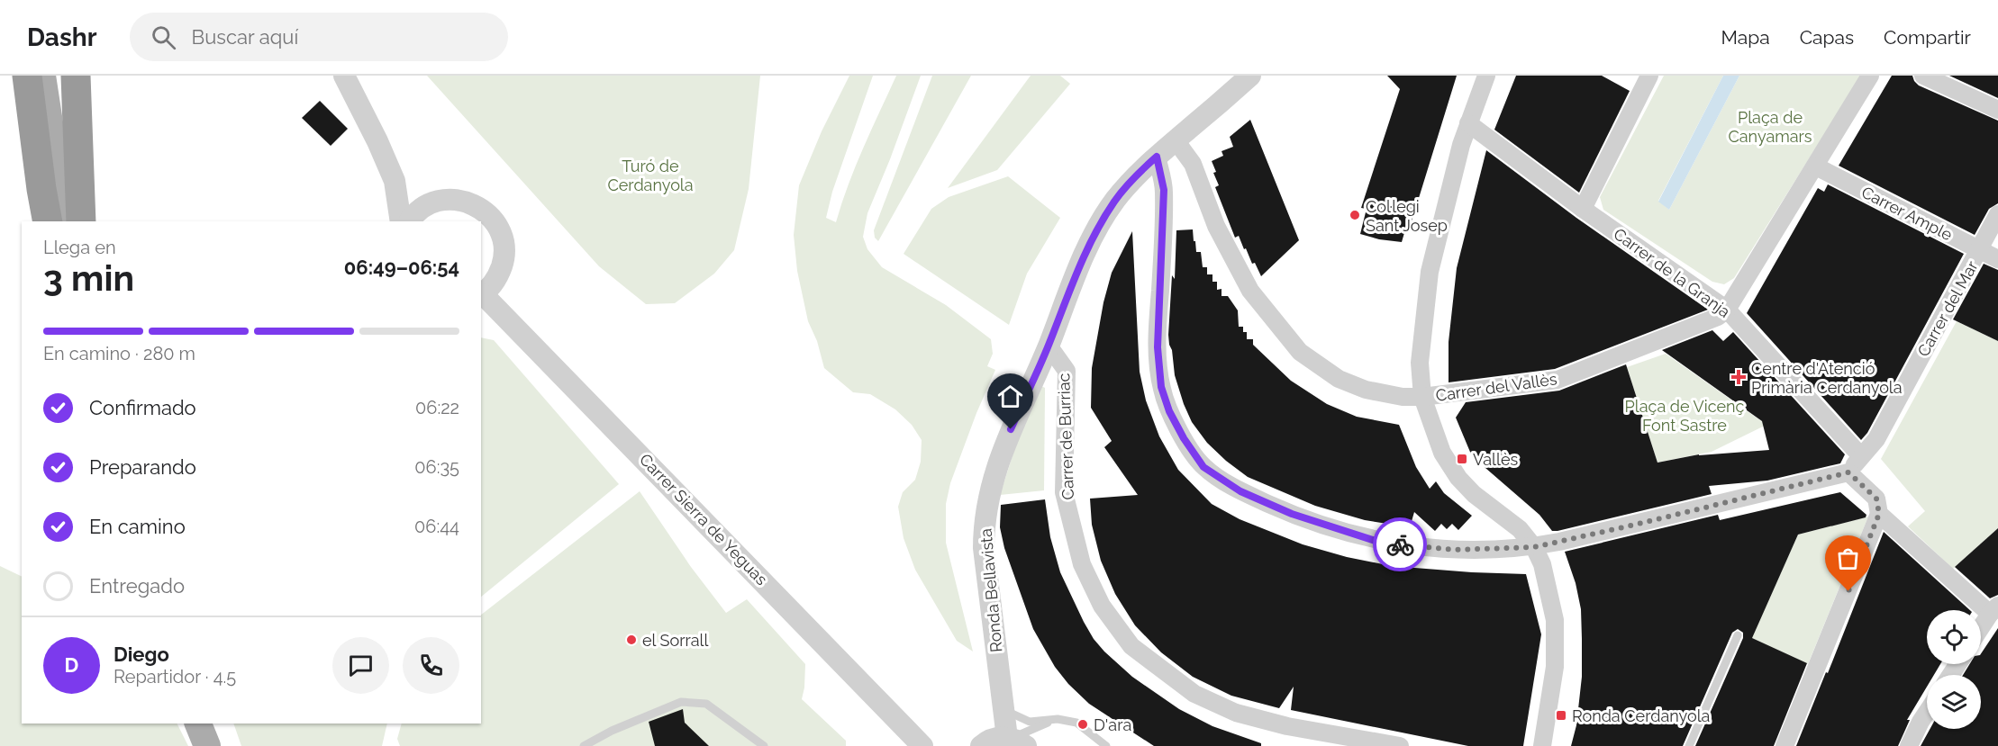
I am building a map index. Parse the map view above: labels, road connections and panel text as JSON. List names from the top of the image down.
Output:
{
  "streets": {
    "street": [
      "Carrer Ample",
      "Carrer de la Granja",
      "Carrer del Mar",
      "Carrer del Vallès",
      "Carrer de Burriac",
      "Carrer Sierra de Yeguas",
      "Ronda Bellavista"
    ]
  },
  "crossings": [
    ["Carrer Ample", "Carrer del Mar"],
    ["Carrer Ample", "Carrer del Vallès"],
    ["Carrer de la Granja", "Carrer del Mar"],
    ["Carrer de la Granja", "Carrer del Vallès"],
    ["Carrer del Vallès", "Ronda Bellavista"],
    ["Carrer de Burriac", "Ronda Bellavista"]
  ],
  "parks": ["Plaça de Canyamars", "Turó de Cerdanyola", "Plaça de Vicenç Font Sastre"],
  "places": {
    "other": ["Col·legi Sant Josep", "el Sorrall", "D'ara"],
    "health": ["Centre d'Atenció Primària Cerdanyola"],
    "transit": ["Vallès", "Ronda Cerdanyola"]
  },
  "page": {
    "header": "Dashr",
    "search": "Buscar aquí",
    "nav": ["Mapa", "Capas", "Compartir"],
    "heading": ["3 min", "Llega en", "06:49–06:54"],
    "panel": ["Diego", "Repartidor · 4.5"],
    "bar": "En camino · 280 m",
    "list": [
      ["Confirmado", "06:22"],
      ["Preparando", "06:35"],
      ["En camino", "06:44"],
      "Entregado"
    ],
    "round": "D"
  }
}
